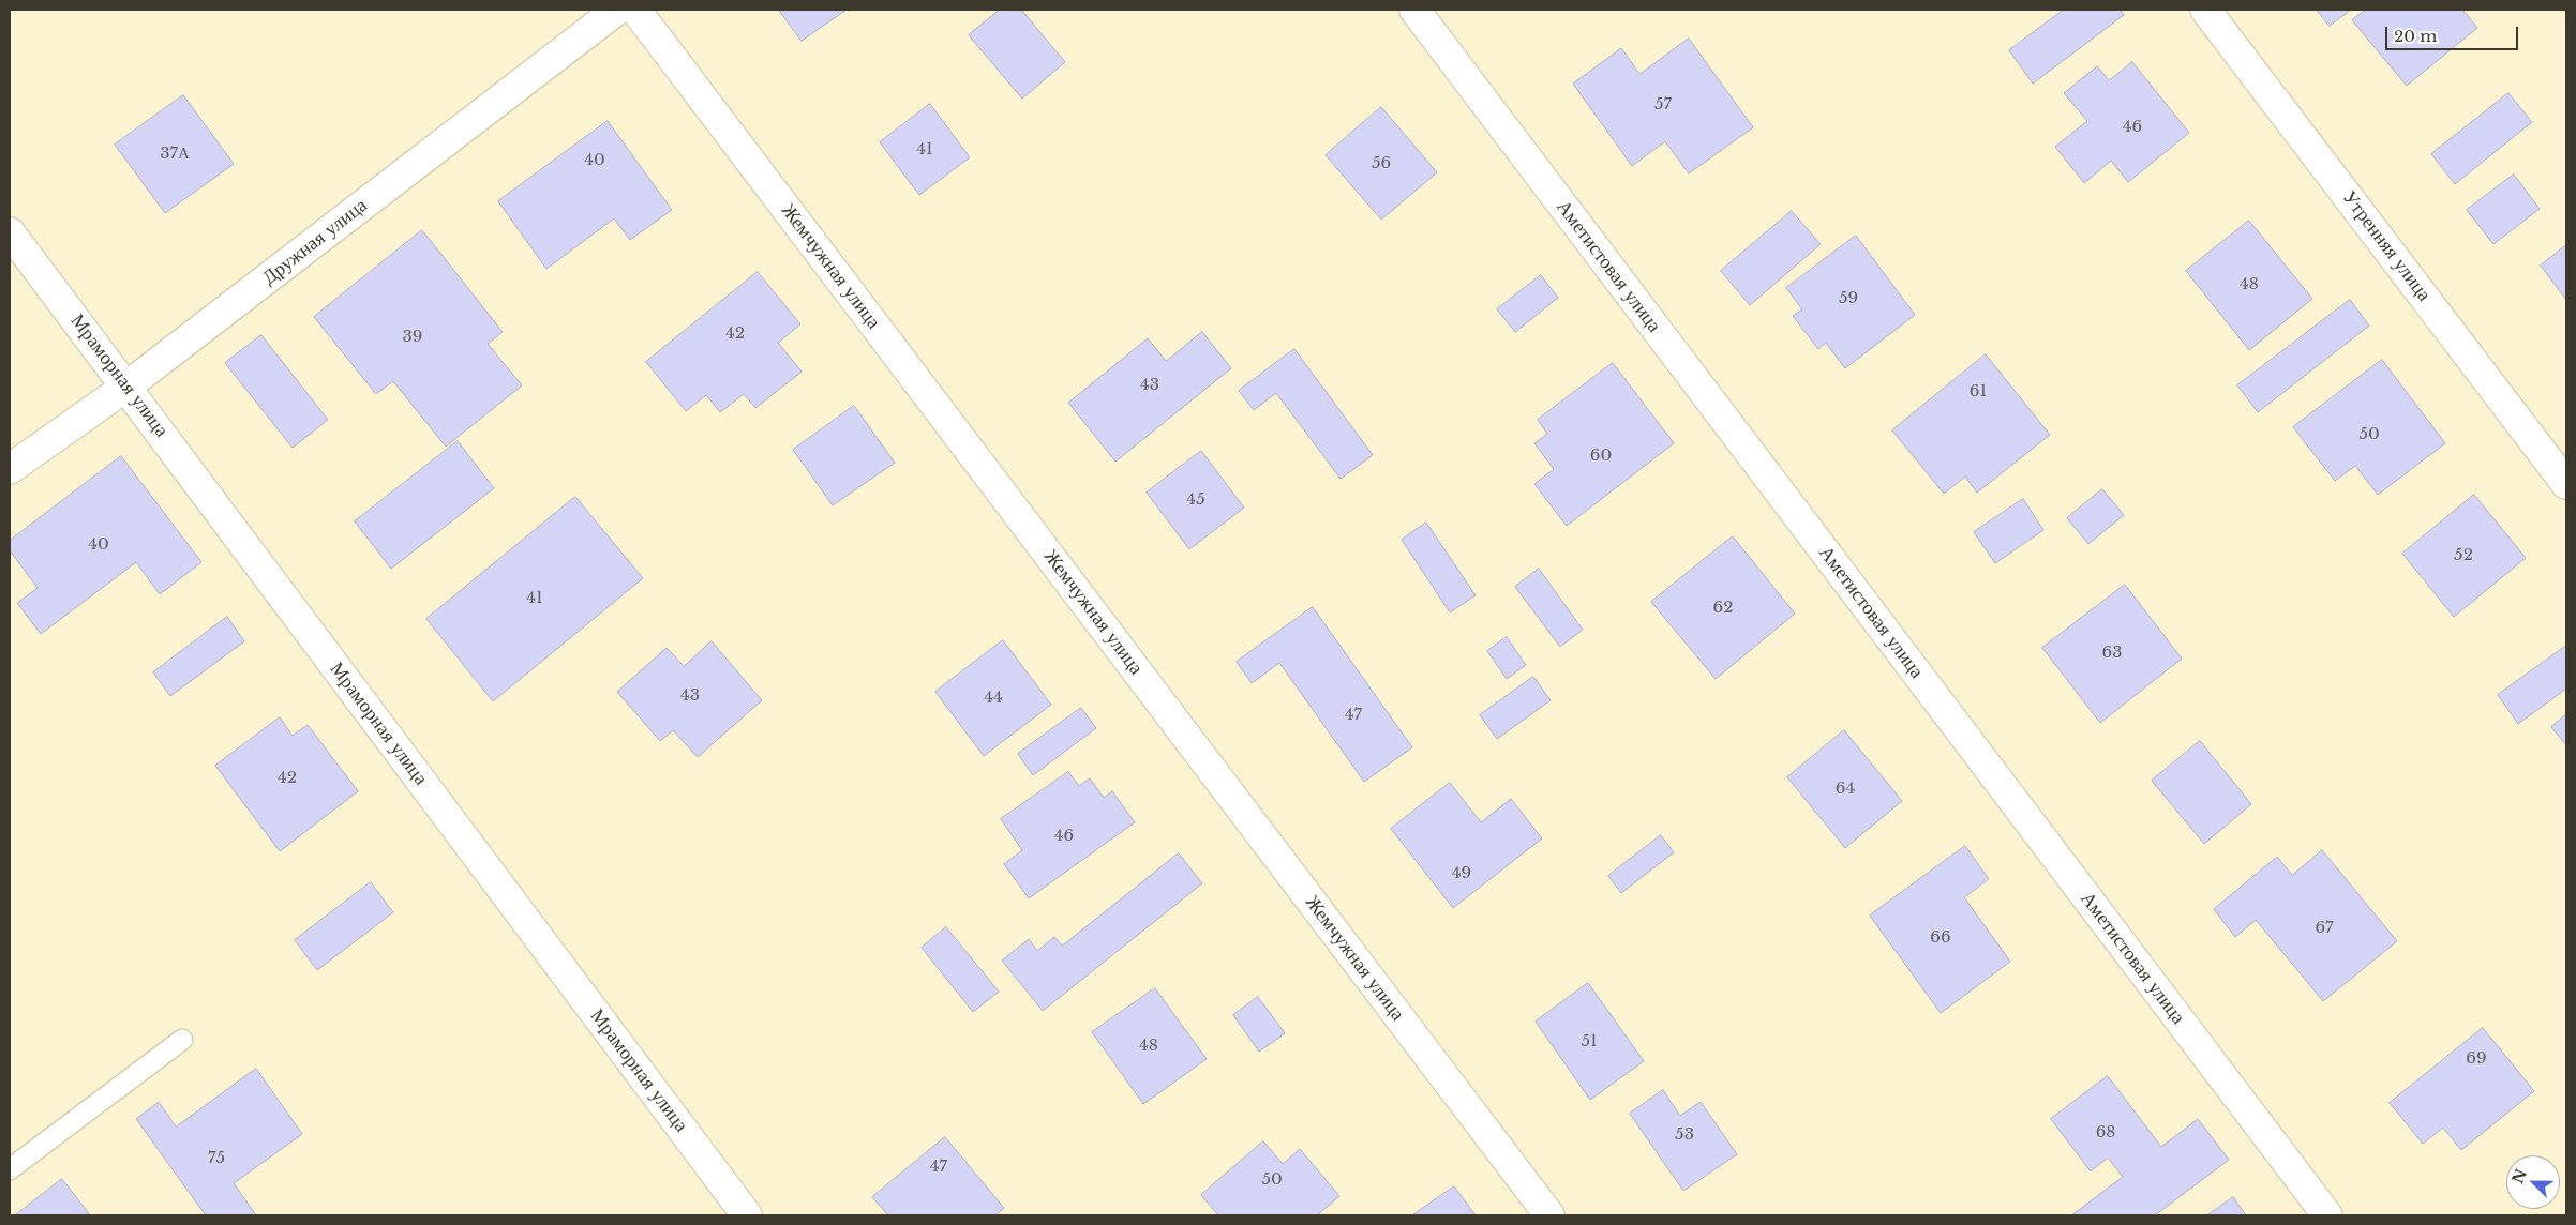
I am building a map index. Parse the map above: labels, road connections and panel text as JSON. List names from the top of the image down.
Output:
{
  "streets": {
    "street": [
      "Дружная улица",
      "Утренняя улица",
      "Жемчужная улица",
      "Аметистовая улица",
      "Мраморная улица"
    ]
  },
  "crossings": [
    ["Дружная улица", "Мраморная улица"]
  ],
  "house_numbers": [
    "57",
    "46",
    "41",
    "37А",
    "40",
    "56",
    "48",
    "59",
    "42",
    "39",
    "43",
    "61",
    "50",
    "60",
    "45",
    "40",
    "52",
    "41",
    "62",
    "63",
    "43",
    "44",
    "47",
    "42",
    "64",
    "46",
    "49",
    "67",
    "66",
    "51",
    "48",
    "69",
    "68",
    "53",
    "75",
    "47",
    "50"
  ],
  "scale_bar": "20 m",
  "north": "top left"
}
